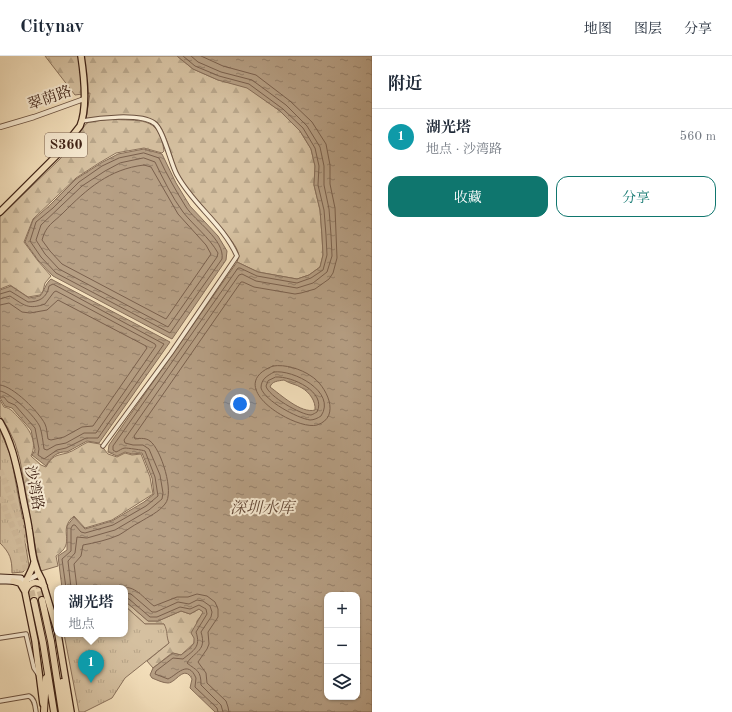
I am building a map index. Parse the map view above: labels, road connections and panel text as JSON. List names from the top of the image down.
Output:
{
  "streets": {
    "main road": ["S360", "沙湾路"],
    "street": ["翠荫路"]
  },
  "crossings": [
    ["翠荫路", "S360"]
  ],
  "water": ["深圳水库"],
  "page": {
    "header": "Citynav",
    "nav": ["地图", "图层", "分享"],
    "heading": "附近",
    "list": [
      {
        "mark": "1",
        "name": "湖光塔",
        "note": "地点 · 沙湾路",
        "value": "560 m"
      }
    ],
    "buttons": ["收藏", "分享"],
    "popup": ["湖光塔", "地点"],
    "map_buttons": ["+", "−"],
    "pins": "1"
  }
}
